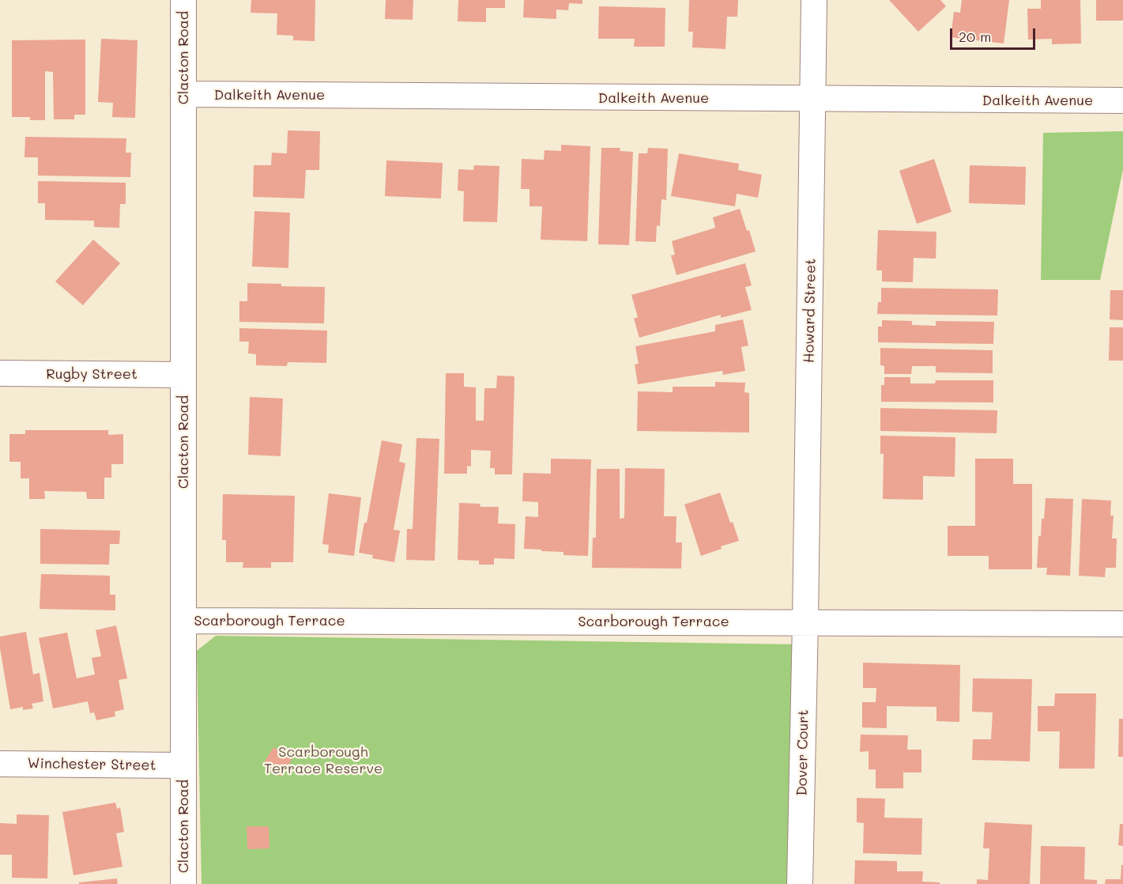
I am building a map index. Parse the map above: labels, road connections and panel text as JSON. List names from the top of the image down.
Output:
{
  "streets": {
    "street": [
      "Clacton Road",
      "Dalkeith Avenue",
      "Howard Street",
      "Rugby Street",
      "Scarborough Terrace",
      "Dover Court",
      "Winchester Street"
    ]
  },
  "crossings": [
    ["Clacton Road", "Dalkeith Avenue"],
    ["Clacton Road", "Rugby Street"],
    ["Clacton Road", "Scarborough Terrace"],
    ["Clacton Road", "Winchester Street"],
    ["Dalkeith Avenue", "Howard Street"],
    ["Howard Street", "Scarborough Terrace"],
    ["Howard Street", "Dover Court"],
    ["Scarborough Terrace", "Dover Court"]
  ],
  "parks": ["Scarborough Terrace Reserve"],
  "scale_bar": "20 m"
}
